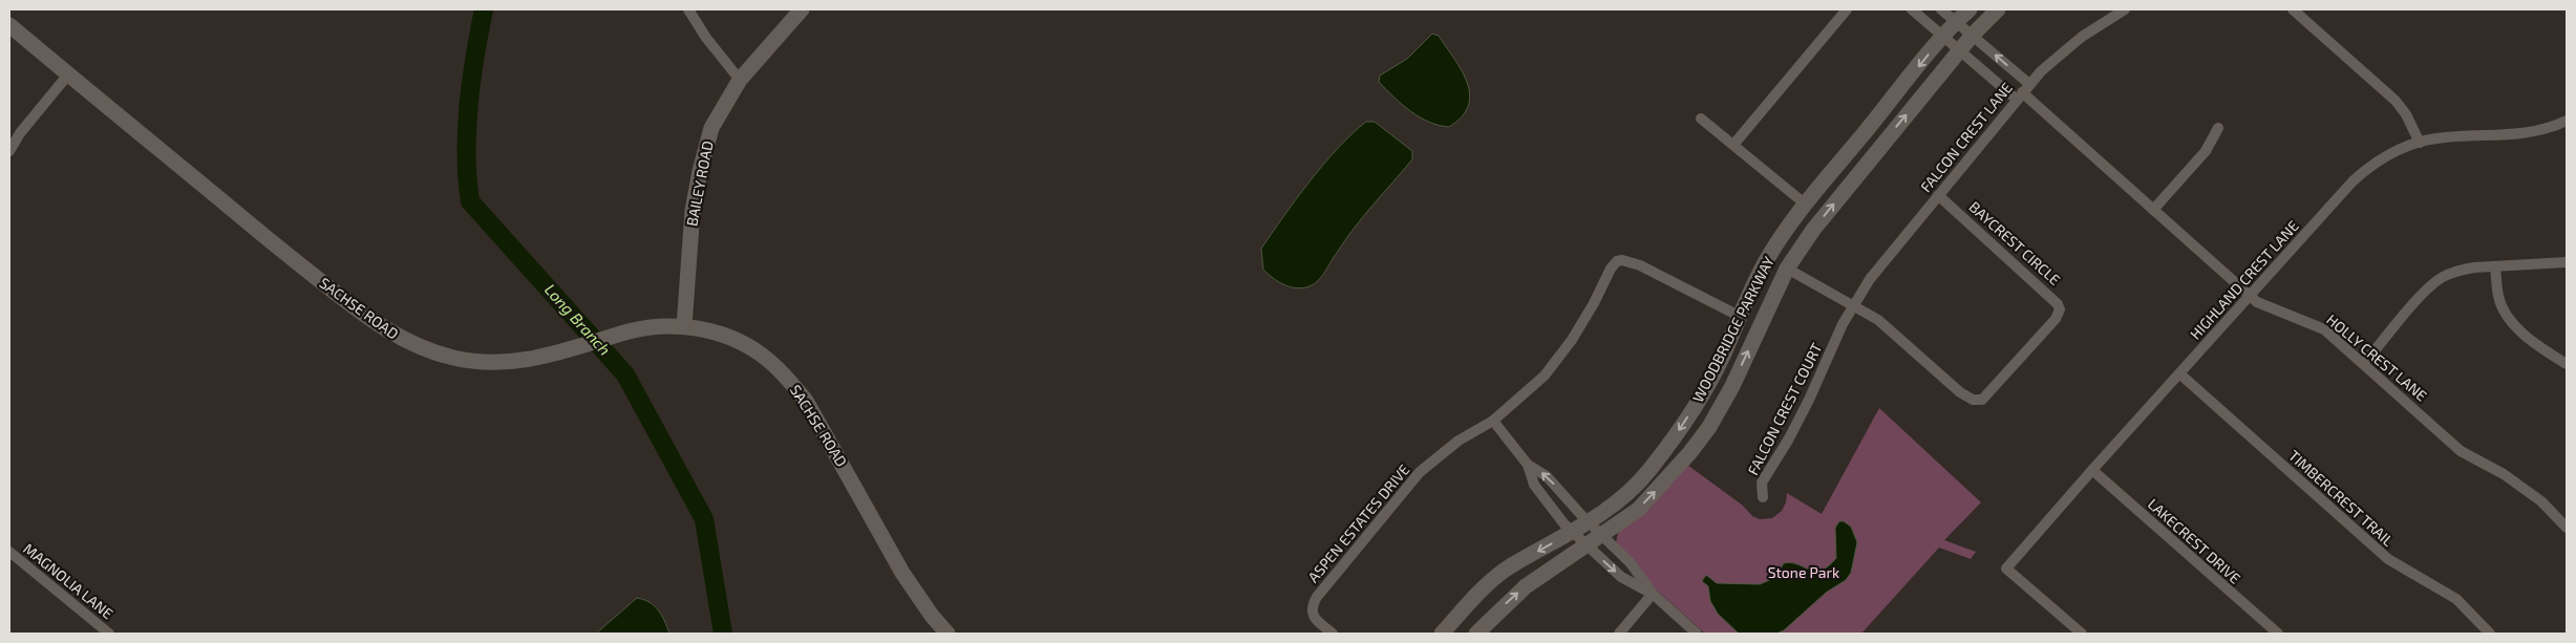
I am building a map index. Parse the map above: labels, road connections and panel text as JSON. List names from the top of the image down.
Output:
{
  "streets": {
    "main road": ["BAILEY ROAD", "SACHSE ROAD", "WOODBRIDGE PARKWAY"],
    "street": [
      "FALCON CREST LANE",
      "BAYCREST CIRCLE",
      "HIGHLAND CREST LANE",
      "HOLLY CREST LANE",
      "FALCON CREST COURT",
      "TIMBERCREST TRAIL",
      "ASPEN ESTATES DRIVE",
      "LAKECREST DRIVE",
      "MAGNOLIA LANE"
    ]
  },
  "crossings": [
    ["FALCON CREST LANE", "BAYCREST CIRCLE"],
    ["FALCON CREST LANE", "HOLLY CREST LANE"],
    ["FALCON CREST LANE", "FALCON CREST COURT"],
    ["BAILEY ROAD", "SACHSE ROAD"],
    ["BAYCREST CIRCLE", "WOODBRIDGE PARKWAY"],
    ["BAYCREST CIRCLE", "FALCON CREST COURT"],
    ["HIGHLAND CREST LANE", "HOLLY CREST LANE"],
    ["HIGHLAND CREST LANE", "TIMBERCREST TRAIL"],
    ["HIGHLAND CREST LANE", "LAKECREST DRIVE"],
    ["WOODBRIDGE PARKWAY", "HOLLY CREST LANE"],
    ["WOODBRIDGE PARKWAY", "ASPEN ESTATES DRIVE"]
  ],
  "water": ["Long Branch"],
  "parks": ["Stone Park"]
}
